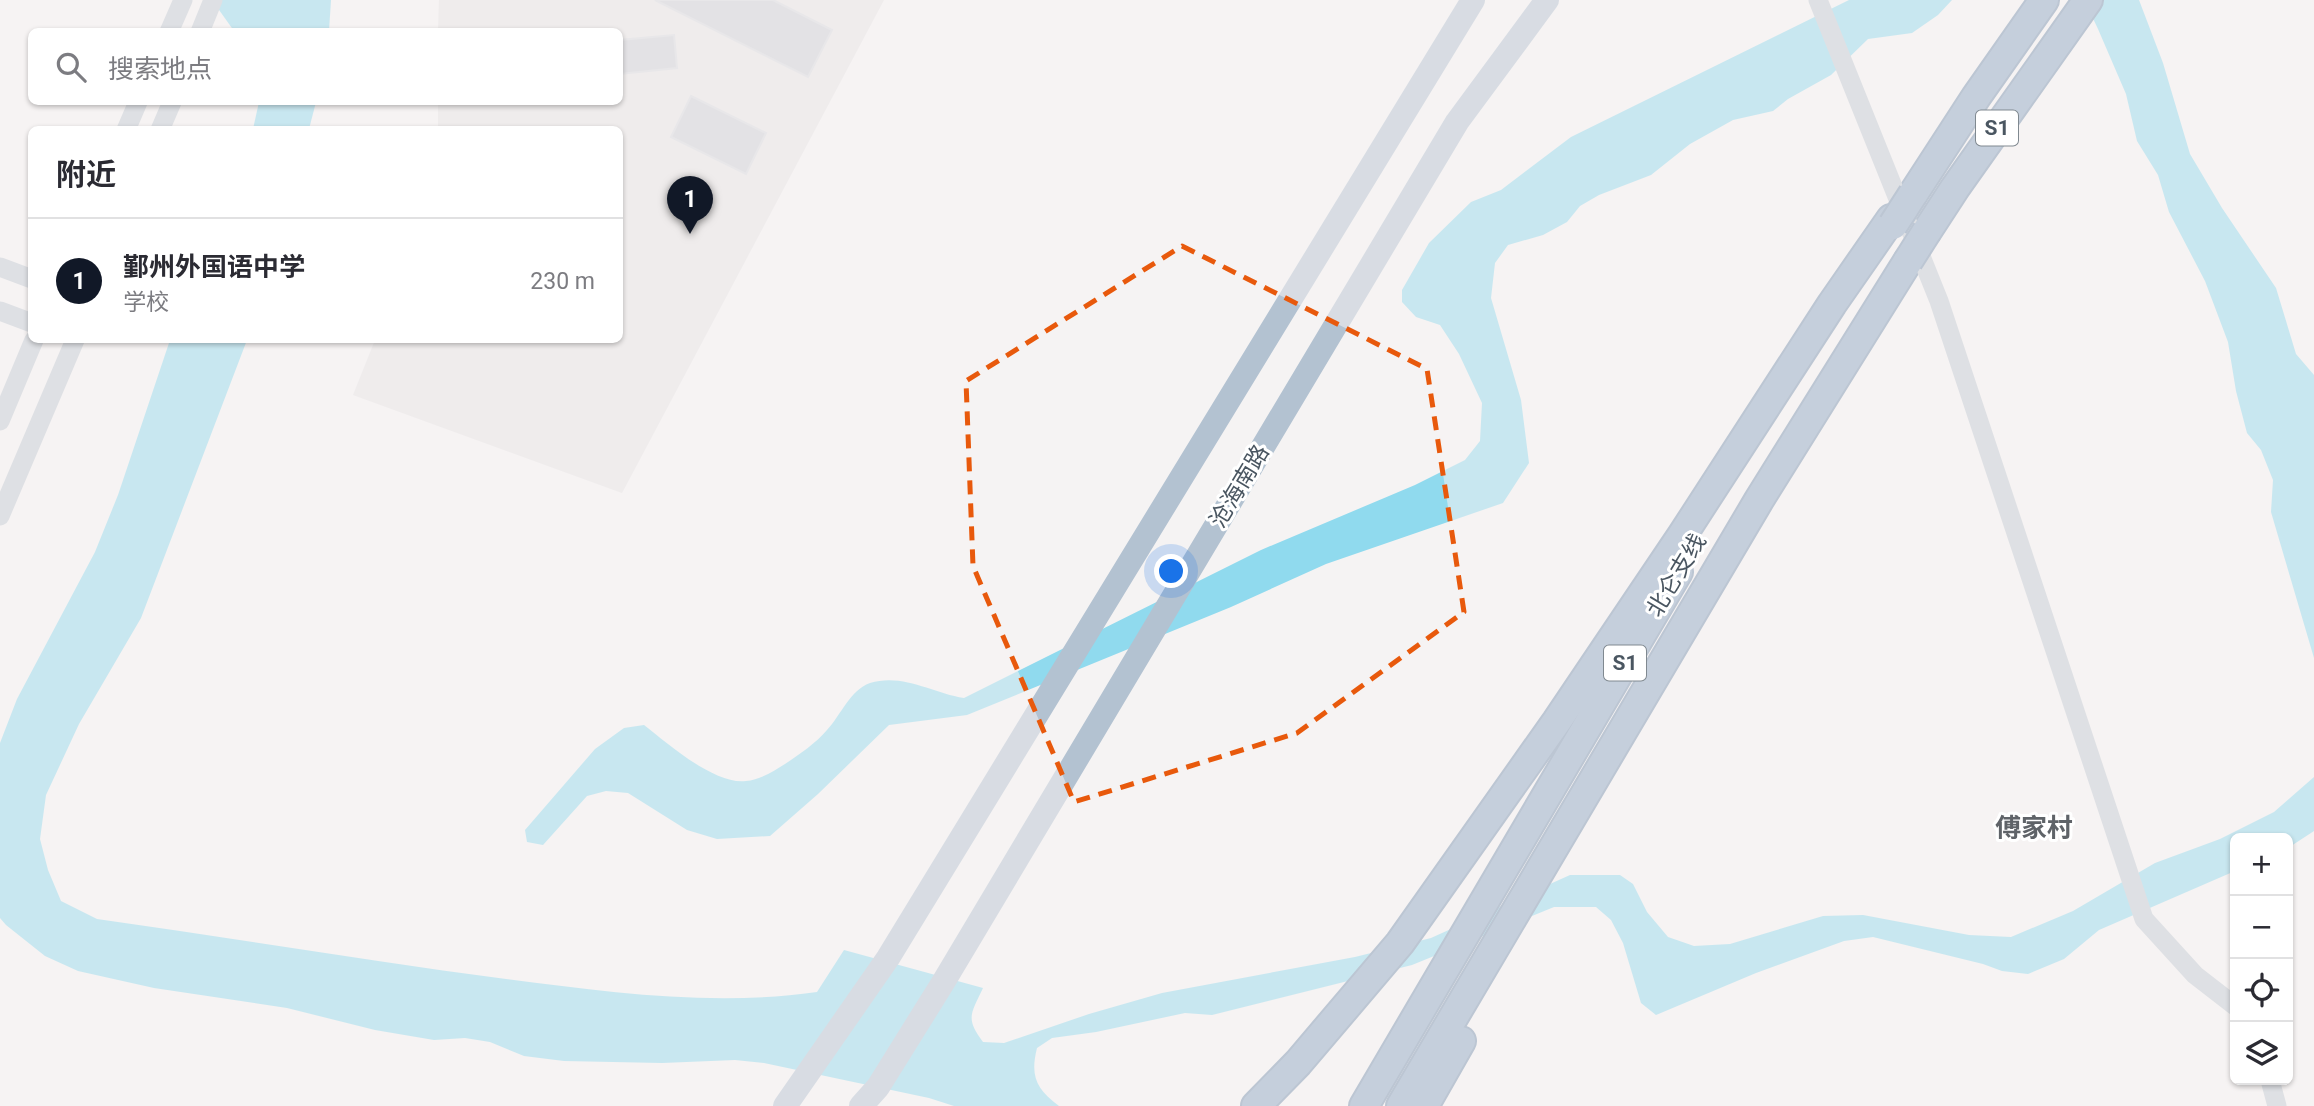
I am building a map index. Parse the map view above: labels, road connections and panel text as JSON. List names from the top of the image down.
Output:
{
  "streets": {
    "highway": ["S1", "北仑支线"],
    "main road": ["沧海南路"]
  },
  "districts": ["傅家村"],
  "page": {
    "search": "搜索地点",
    "heading": "附近",
    "pins": "1",
    "list": [
      {
        "mark": "1",
        "name": "鄞州外国语中学",
        "note": "学校",
        "value": "230 m"
      }
    ],
    "map_buttons": ["+", "−"]
  }
}
